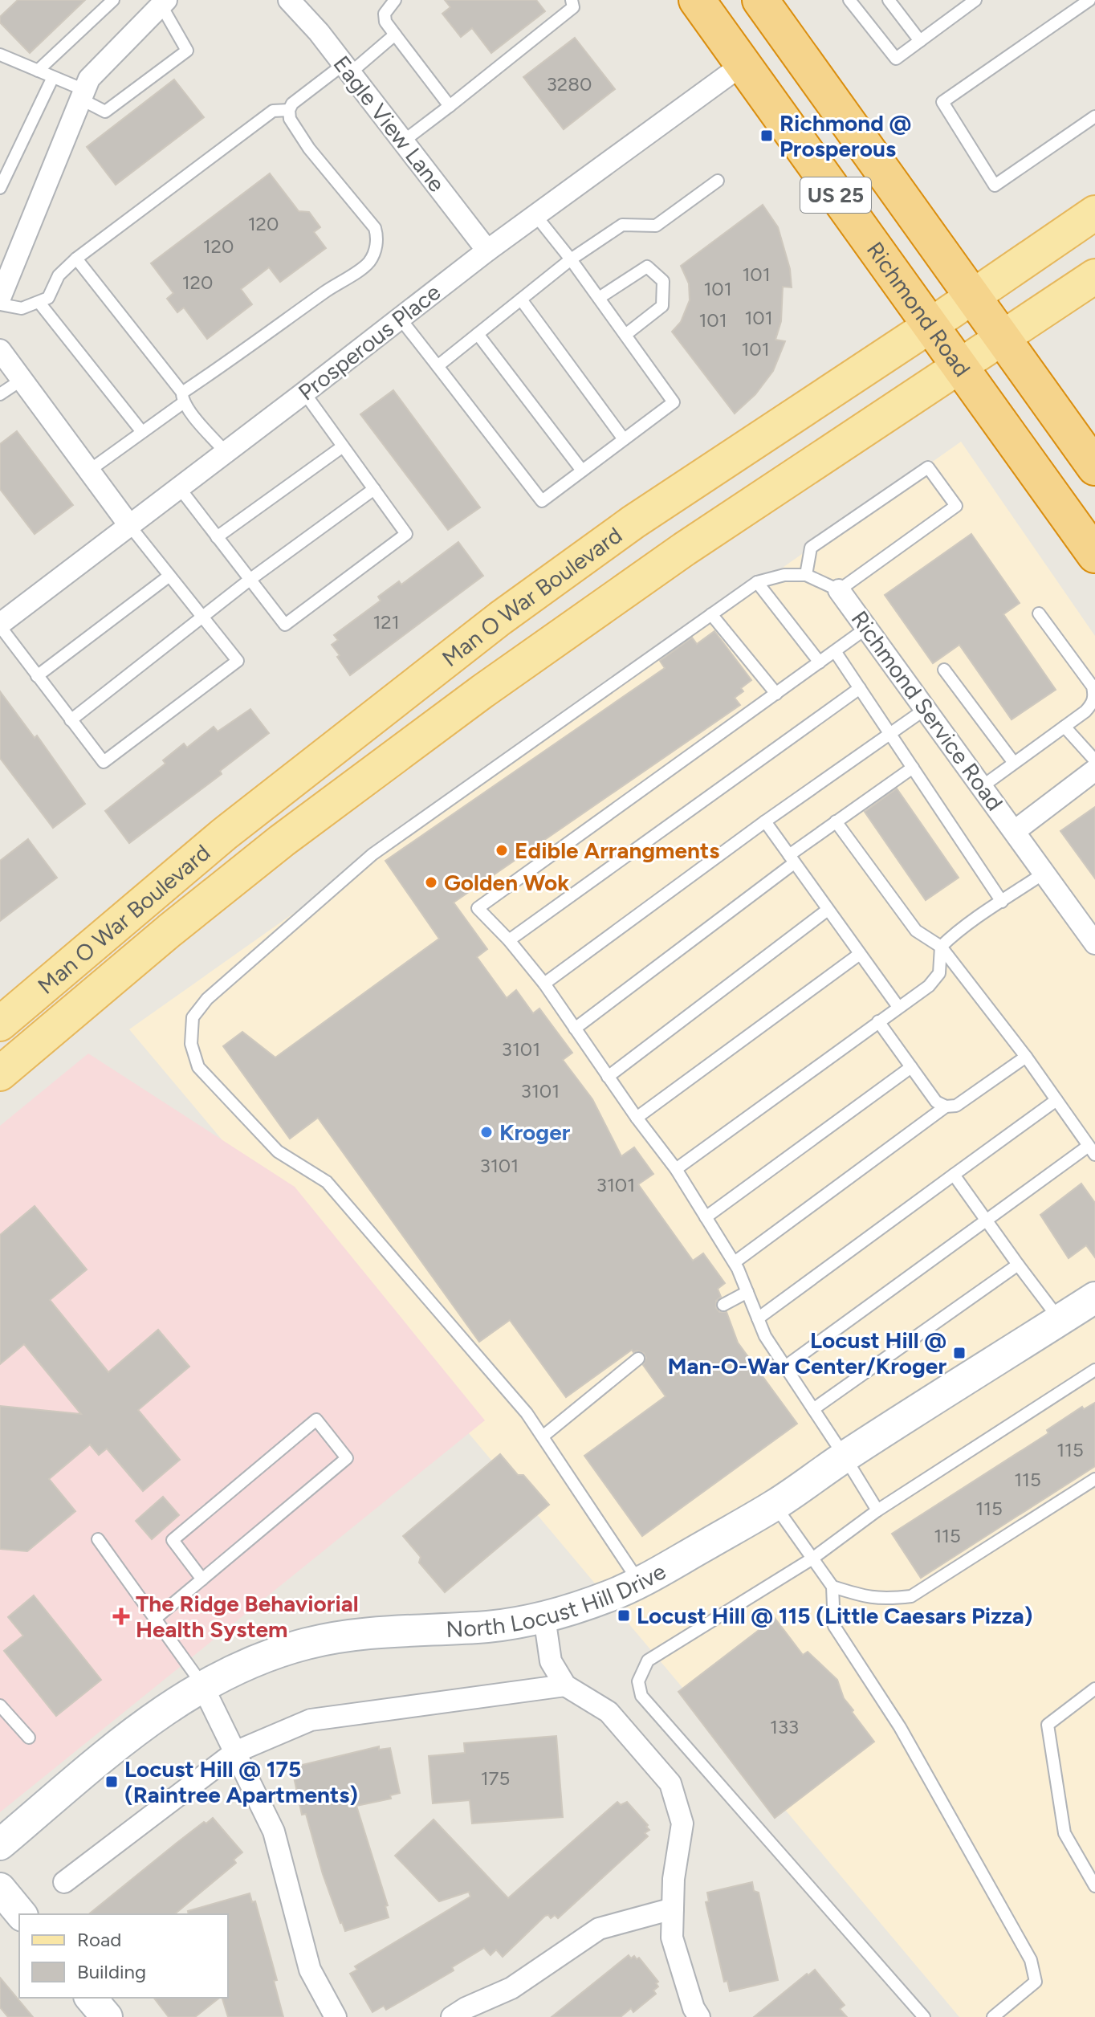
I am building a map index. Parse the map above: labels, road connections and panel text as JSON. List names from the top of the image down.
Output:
{
  "streets": {
    "highway": ["US 25", "Richmond Road"],
    "main road": ["Man O War Boulevard"],
    "street": [
      "Eagle View Lane",
      "Prosperous Place",
      "Richmond Service Road",
      "North Locust Hill Drive"
    ]
  },
  "crossings": [
    ["Eagle View Lane", "Prosperous Place"],
    ["US 25", "Man O War Boulevard"],
    ["Richmond Road", "Prosperous Place"],
    ["Richmond Road", "Man O War Boulevard"]
  ],
  "places": {
    "transit": [
      "Richmond @ Prosperous",
      "Locust Hill @ Man-O-War Center/Kroger",
      "Locust Hill @ 115 (Little Caesars Pizza)",
      "Locust Hill @ 175 (Raintree Apartments)"
    ],
    "other": ["Edible Arrangments", "Golden Wok", "Kroger"],
    "health": ["The Ridge Behaviorial Health System"]
  },
  "house_numbers": [
    "3280",
    "120",
    "120",
    "101",
    "120",
    "101",
    "101",
    "101",
    "101",
    "121",
    "3101",
    "3101",
    "3101",
    "3101",
    "115",
    "115",
    "115",
    "115",
    "133",
    "175"
  ],
  "legend": ["Road", "Building"]
}
